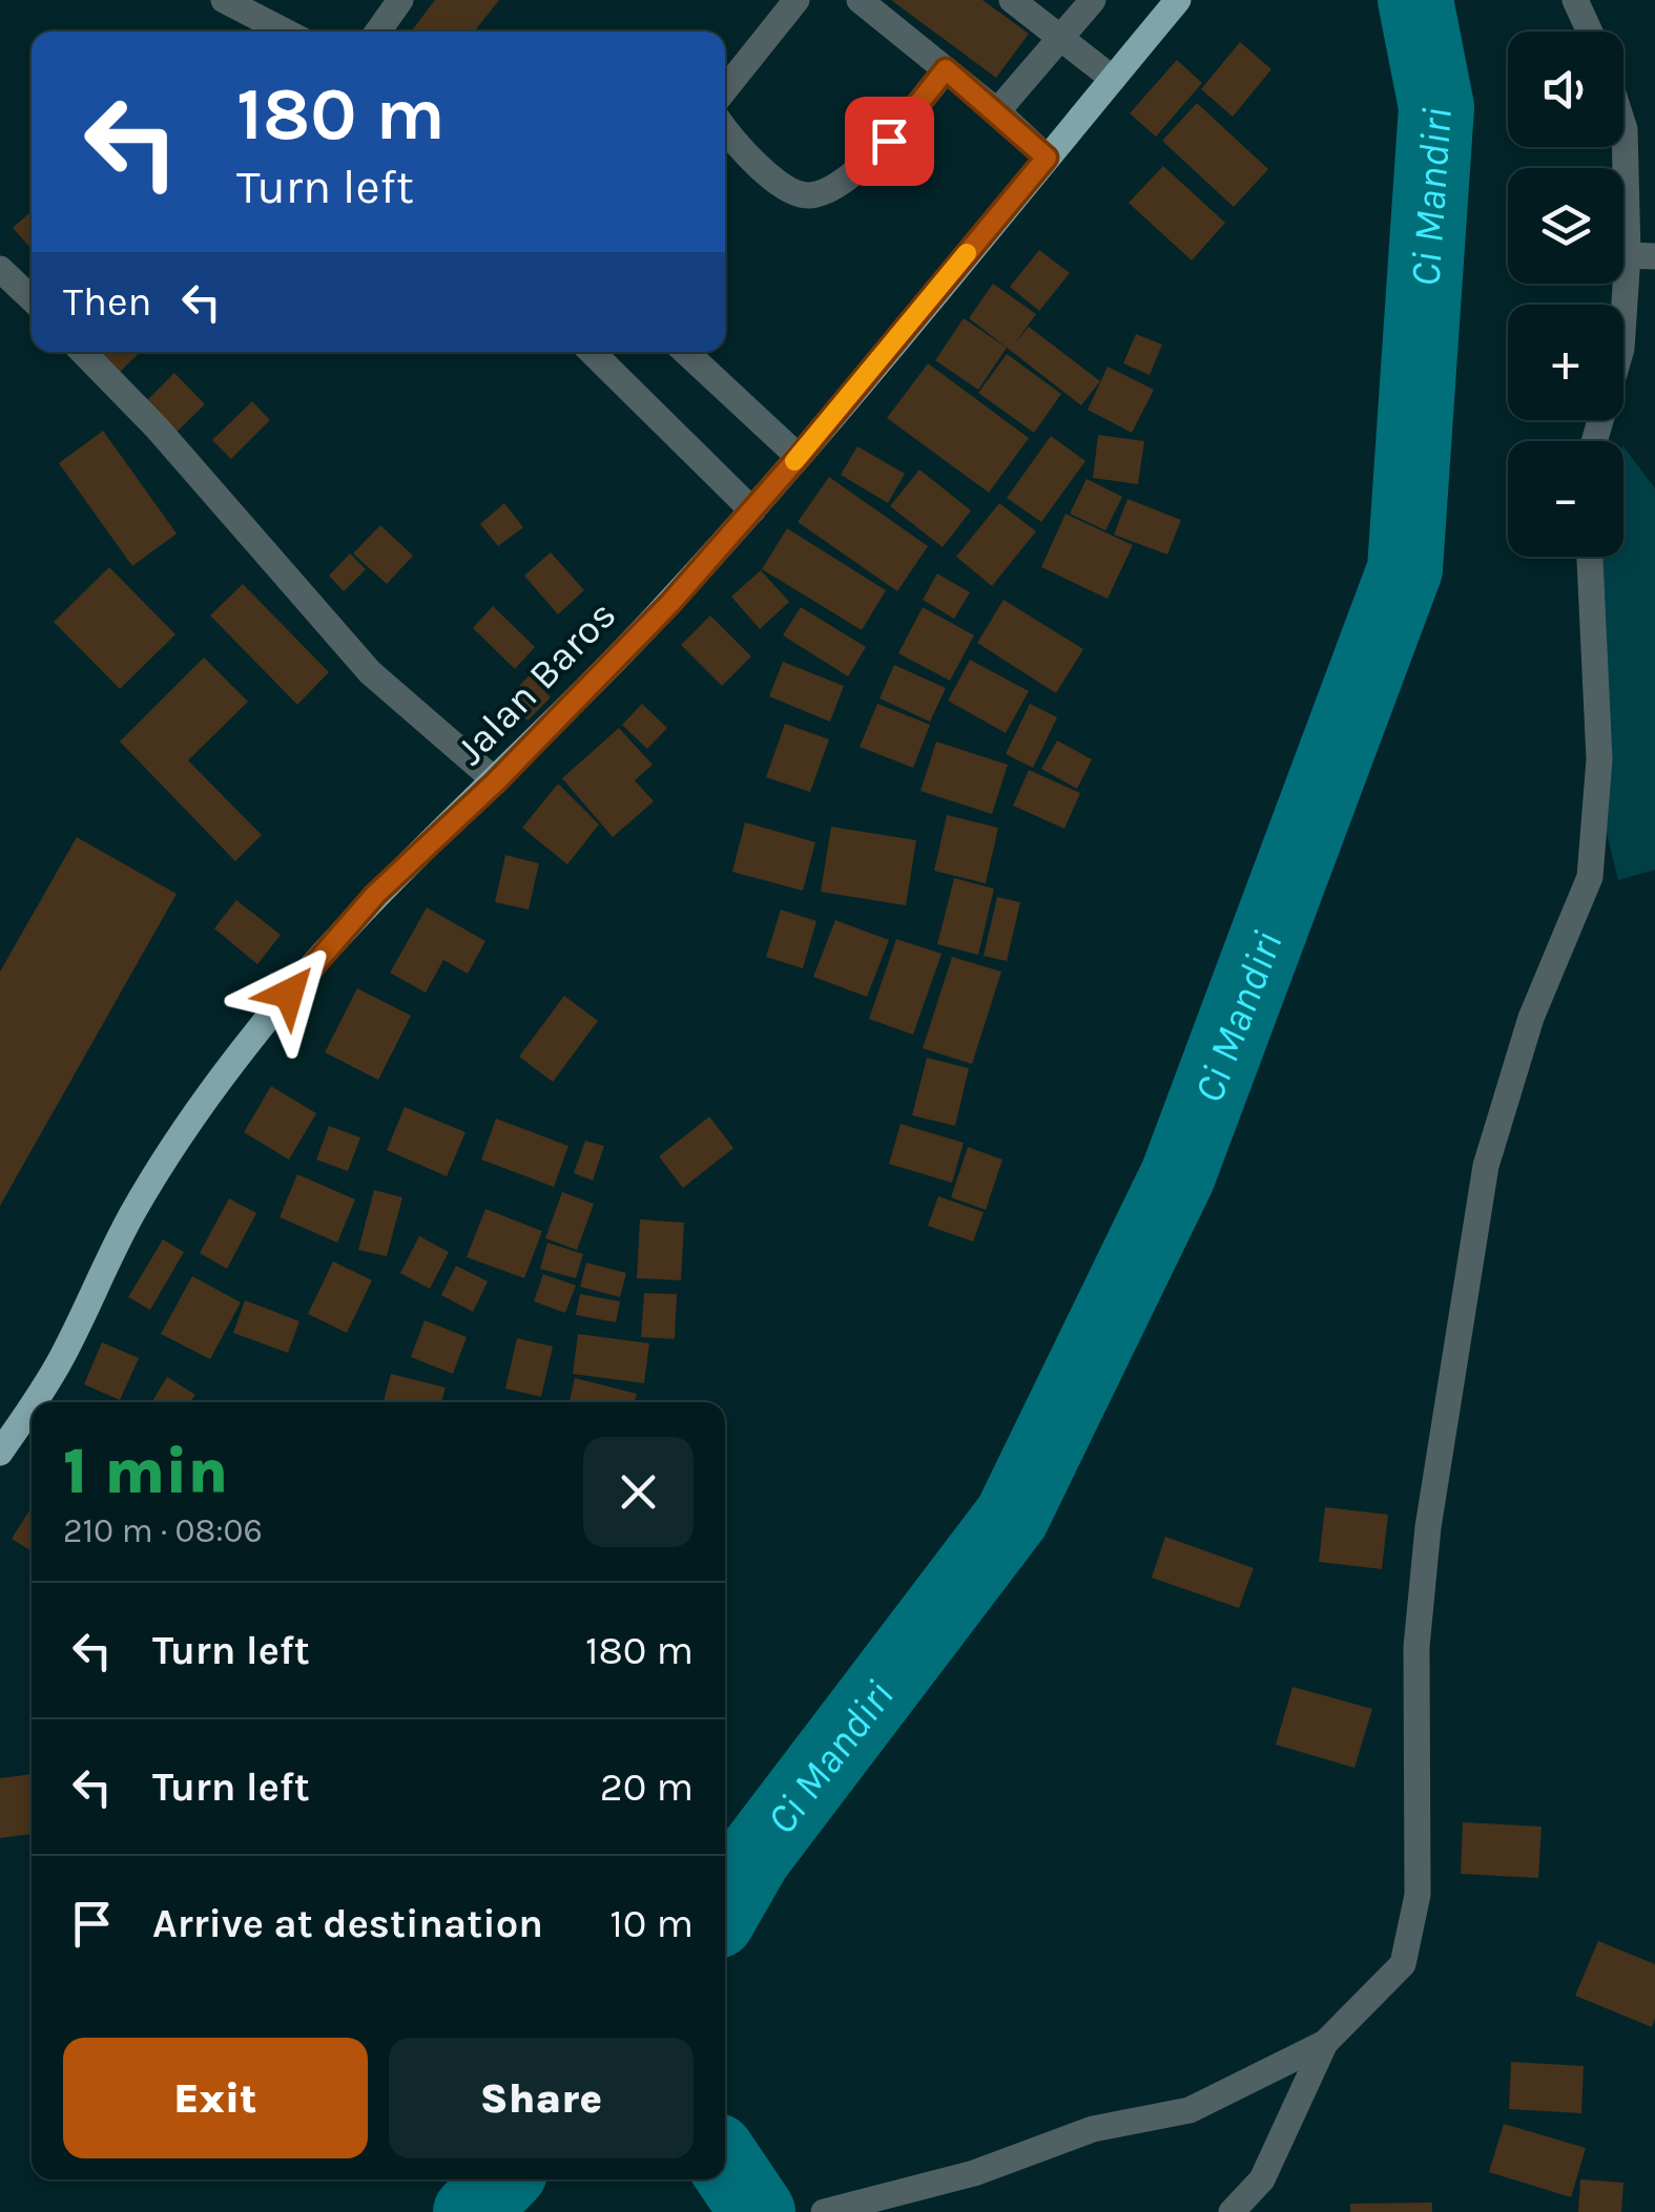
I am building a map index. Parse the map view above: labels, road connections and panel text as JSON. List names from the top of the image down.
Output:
{
  "streets": {
    "main road": ["Jalan Baros"]
  },
  "water": ["Ci Mandiri"],
  "page": {
    "map_buttons": ["+", "−"],
    "turn": ["180 m", "Turn left"],
    "then": "Then",
    "heading": ["1 min", "210 m · 08:06"],
    "list": [
      {
        "name": "Turn left",
        "value": "180 m"
      },
      {
        "name": "Turn left",
        "value": "20 m"
      },
      {
        "name": "Arrive at destination",
        "value": "10 m"
      }
    ],
    "buttons": ["Exit", "Share"]
  }
}
